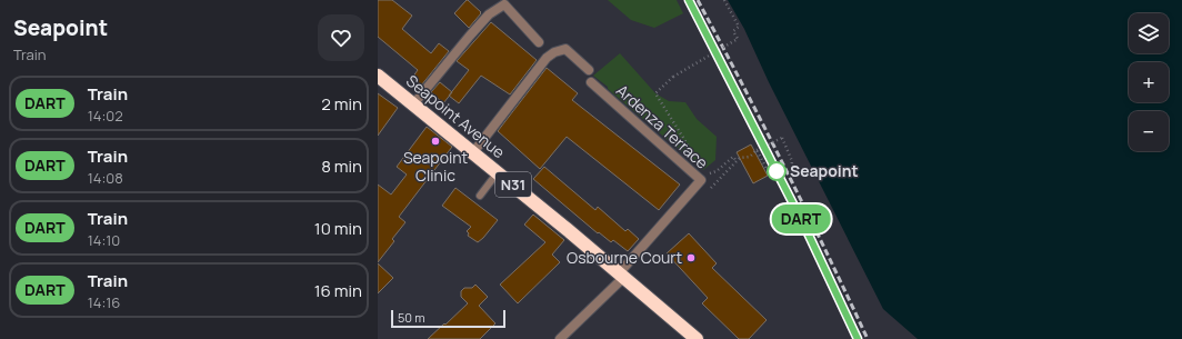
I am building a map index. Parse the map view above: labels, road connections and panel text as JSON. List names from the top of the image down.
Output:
{
  "streets": {
    "highway": ["Seapoint Avenue", "N31"],
    "street": ["Ardenza Terrace"]
  },
  "crossings": [
    ["Seapoint Avenue", "Ardenza Terrace"]
  ],
  "places": ["Seapoint Clinic", "Seapoint", "Osbourne Court"],
  "scale_bar": "50 m",
  "page": {
    "heading": ["Seapoint", "Train"],
    "on_map": "DART",
    "map_buttons": ["+", "−"],
    "list": [
      {
        "mark": "DART",
        "name": "Train",
        "note": "14:02",
        "value": "2 min"
      },
      {
        "mark": "DART",
        "name": "Train",
        "note": "14:08",
        "value": "8 min"
      },
      {
        "mark": "DART",
        "name": "Train",
        "note": "14:10",
        "value": "10 min"
      },
      {
        "mark": "DART",
        "name": "Train",
        "note": "14:16",
        "value": "16 min"
      }
    ],
    "scale": "50 m"
  }
}
